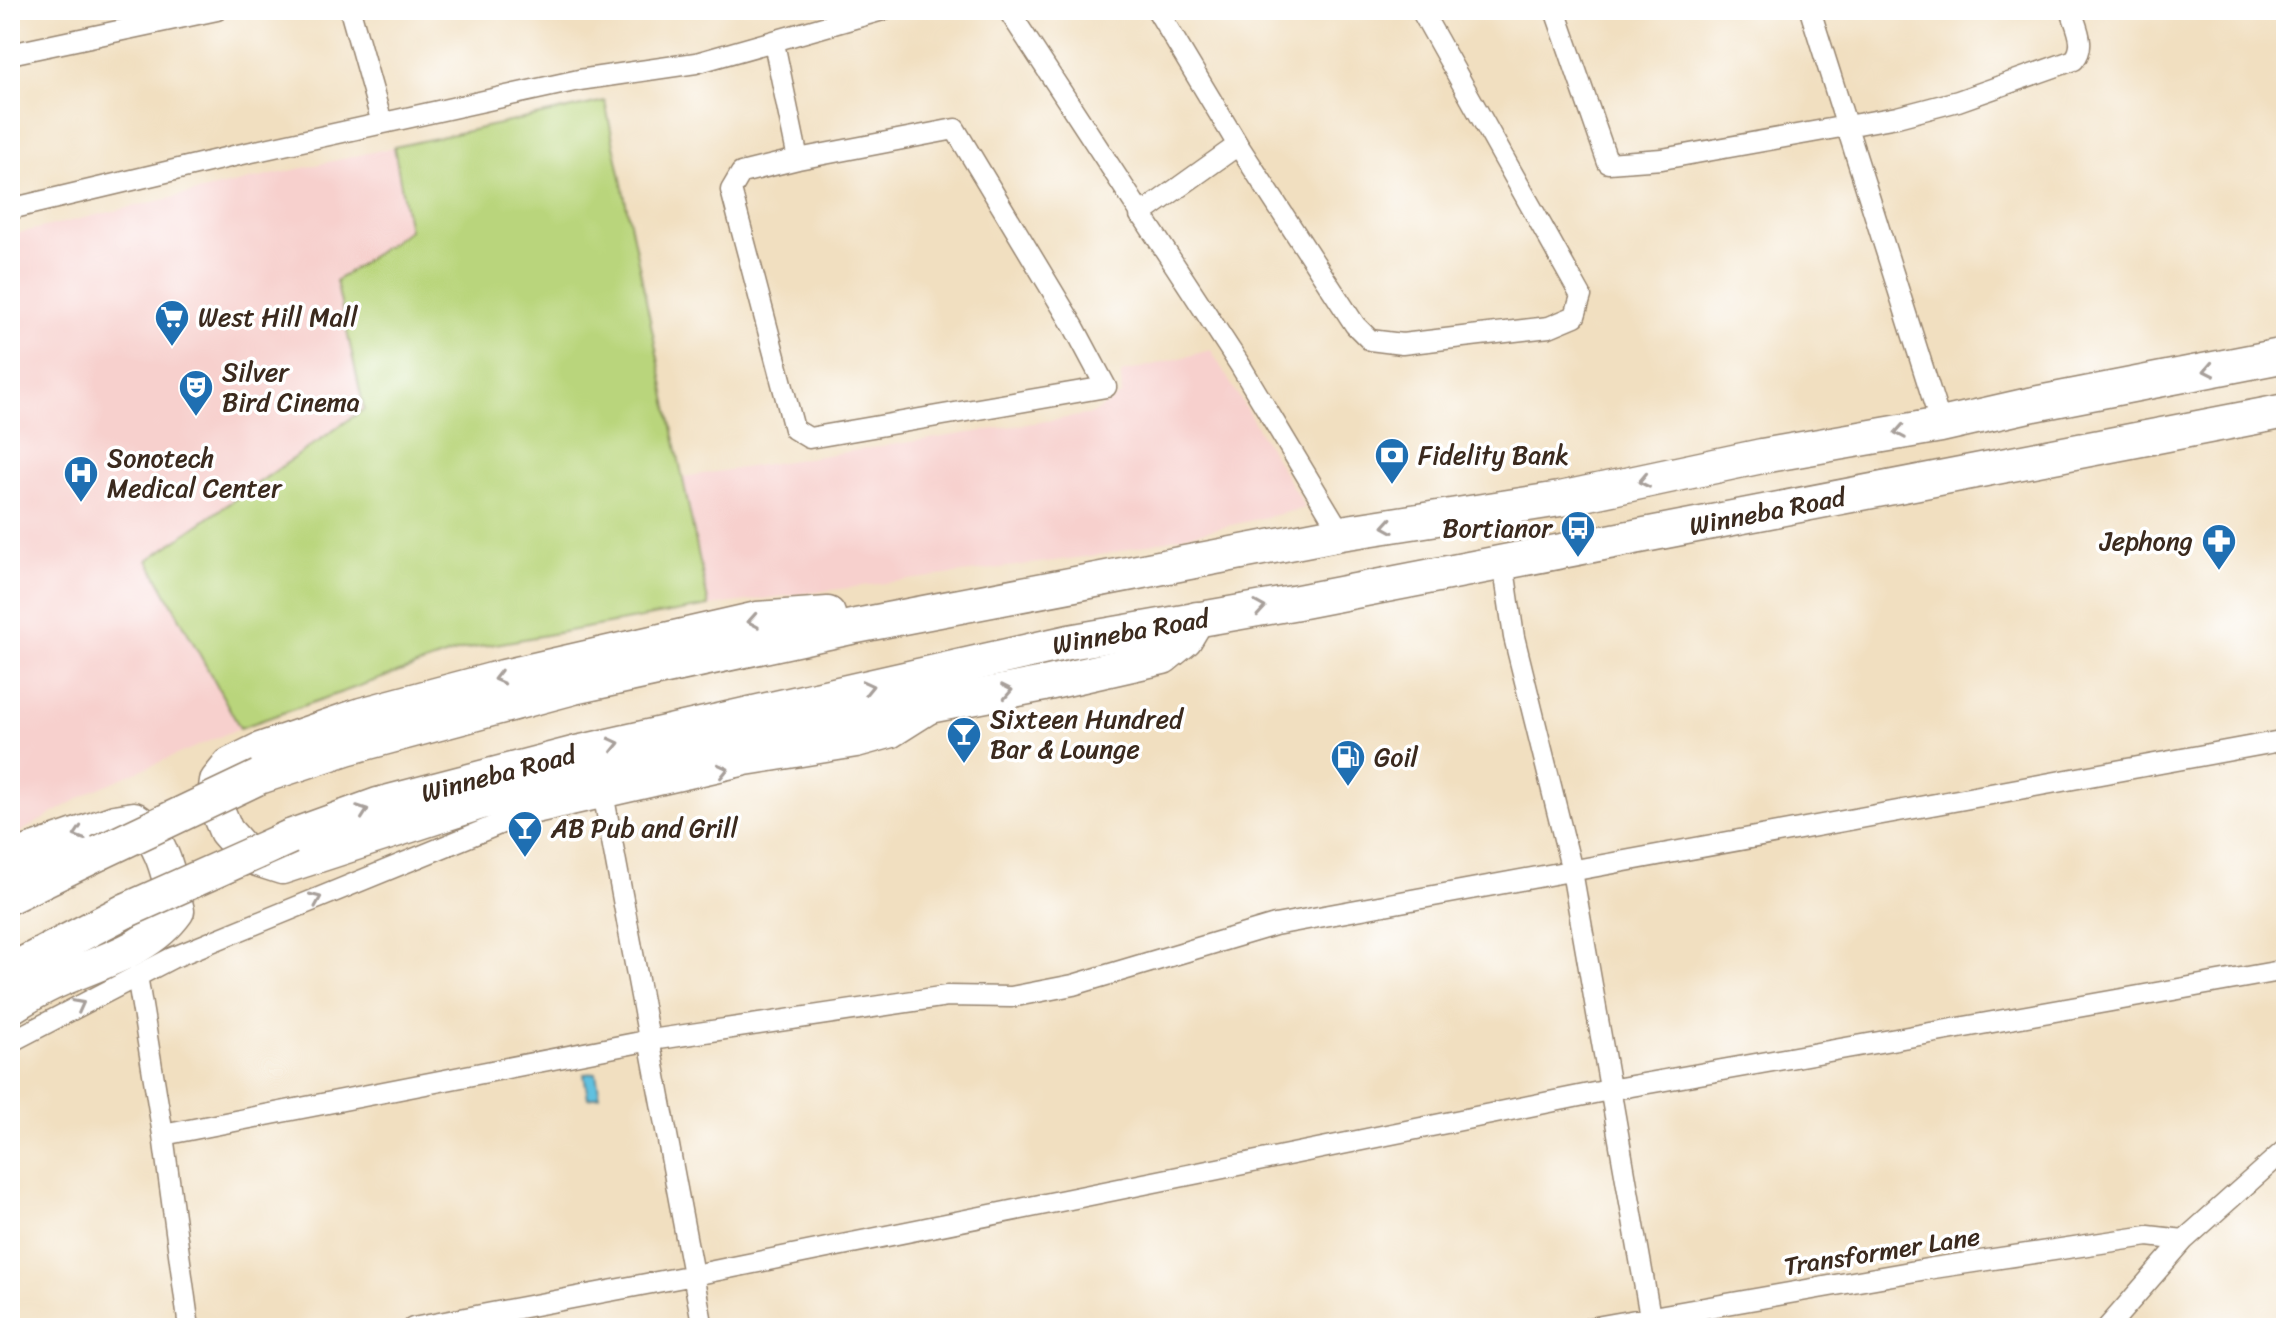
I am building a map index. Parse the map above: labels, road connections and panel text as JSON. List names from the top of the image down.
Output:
{
  "streets": {
    "highway": ["Winneba Road"],
    "street": ["Transformer Lane"]
  },
  "places": {
    "supermarket": ["West Hill Mall"],
    "theatre": ["Silver Bird Cinema"],
    "bank": ["Fidelity Bank"],
    "hospital": ["Sonotech Medical Center"],
    "bus stop": ["Bortianor"],
    "pharmacy": ["Jephong"],
    "bar": ["Sixteen Hundred Bar & Lounge", "AB Pub and Grill"],
    "fuel station": ["Goil"]
  }
}
